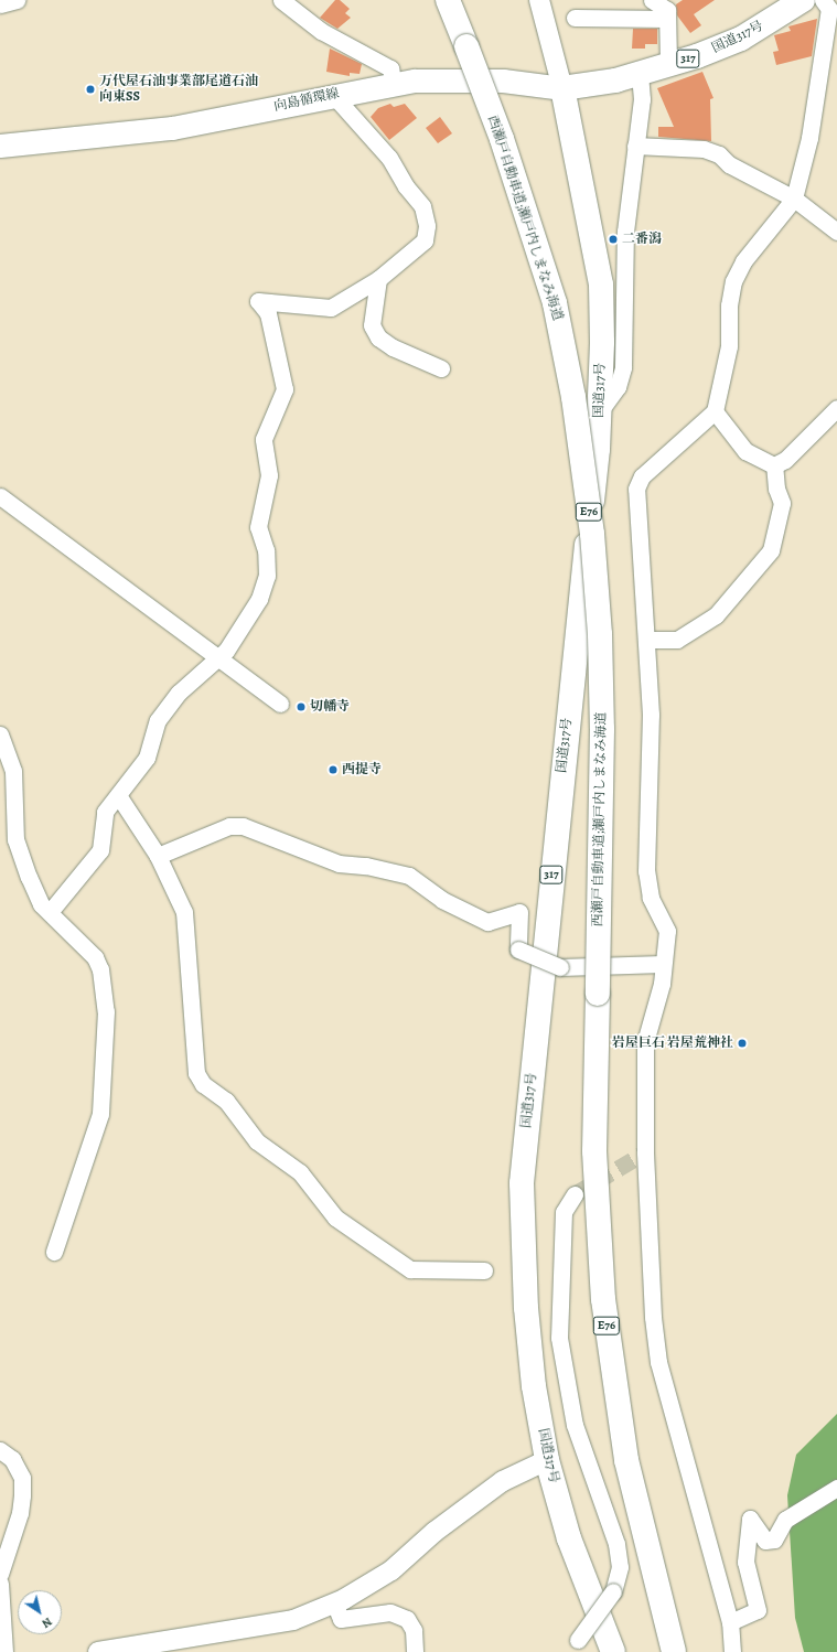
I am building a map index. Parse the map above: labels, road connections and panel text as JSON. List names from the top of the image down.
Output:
{
  "streets": {
    "highway": [
      "国道317号",
      "317",
      "西瀬戸自動車道;瀬戸内しまなみ海道",
      "E76"
    ],
    "main road": ["向島循環線"]
  },
  "crossings": [
    ["国道317号", "向島循環線"]
  ],
  "places": [
    "万代屋石油事業部尾道石油 向東SS",
    "二番潟",
    "切幡寺",
    "西提寺",
    "岩屋巨石 岩屋荒神社"
  ],
  "north": "bottom right"
}
